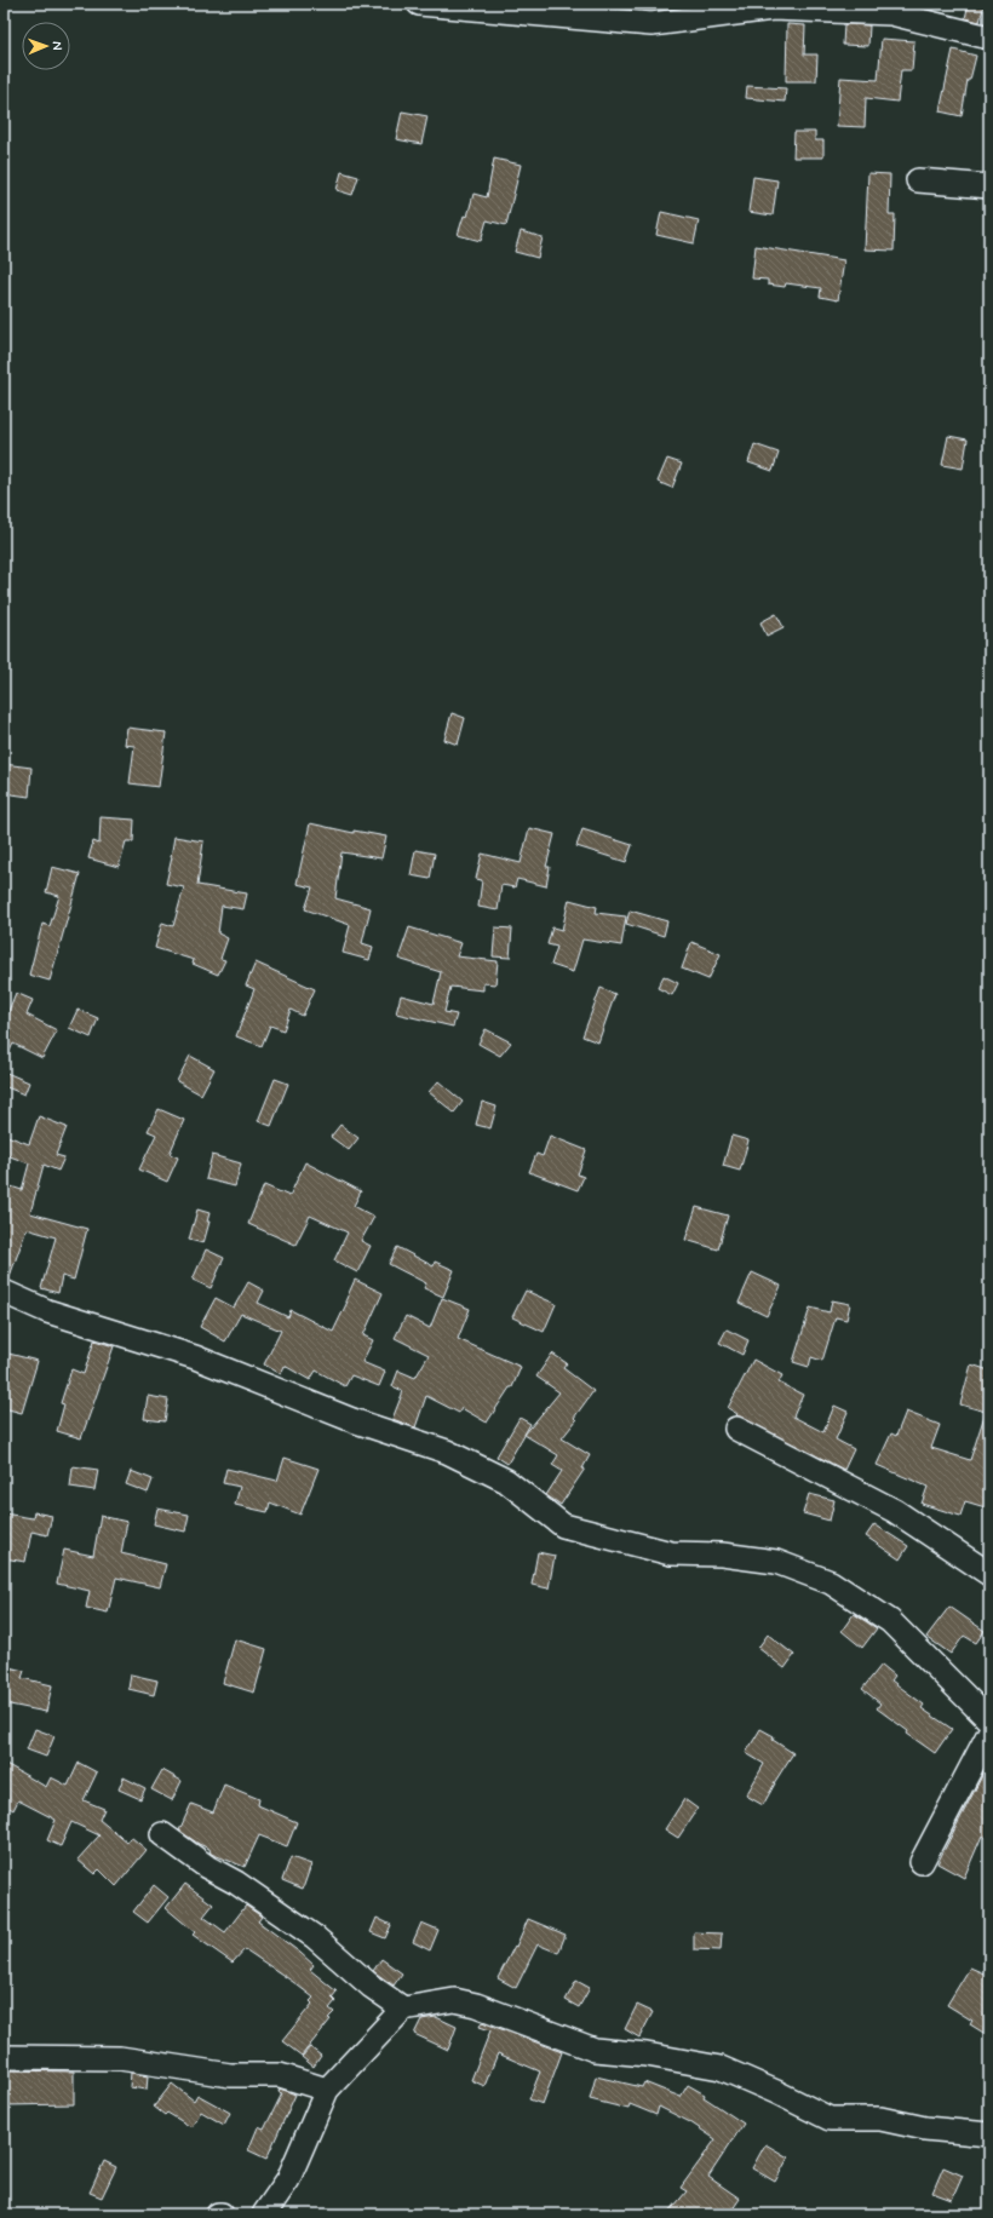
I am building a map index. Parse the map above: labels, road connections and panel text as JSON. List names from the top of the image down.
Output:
{
  "north": "right"
}
